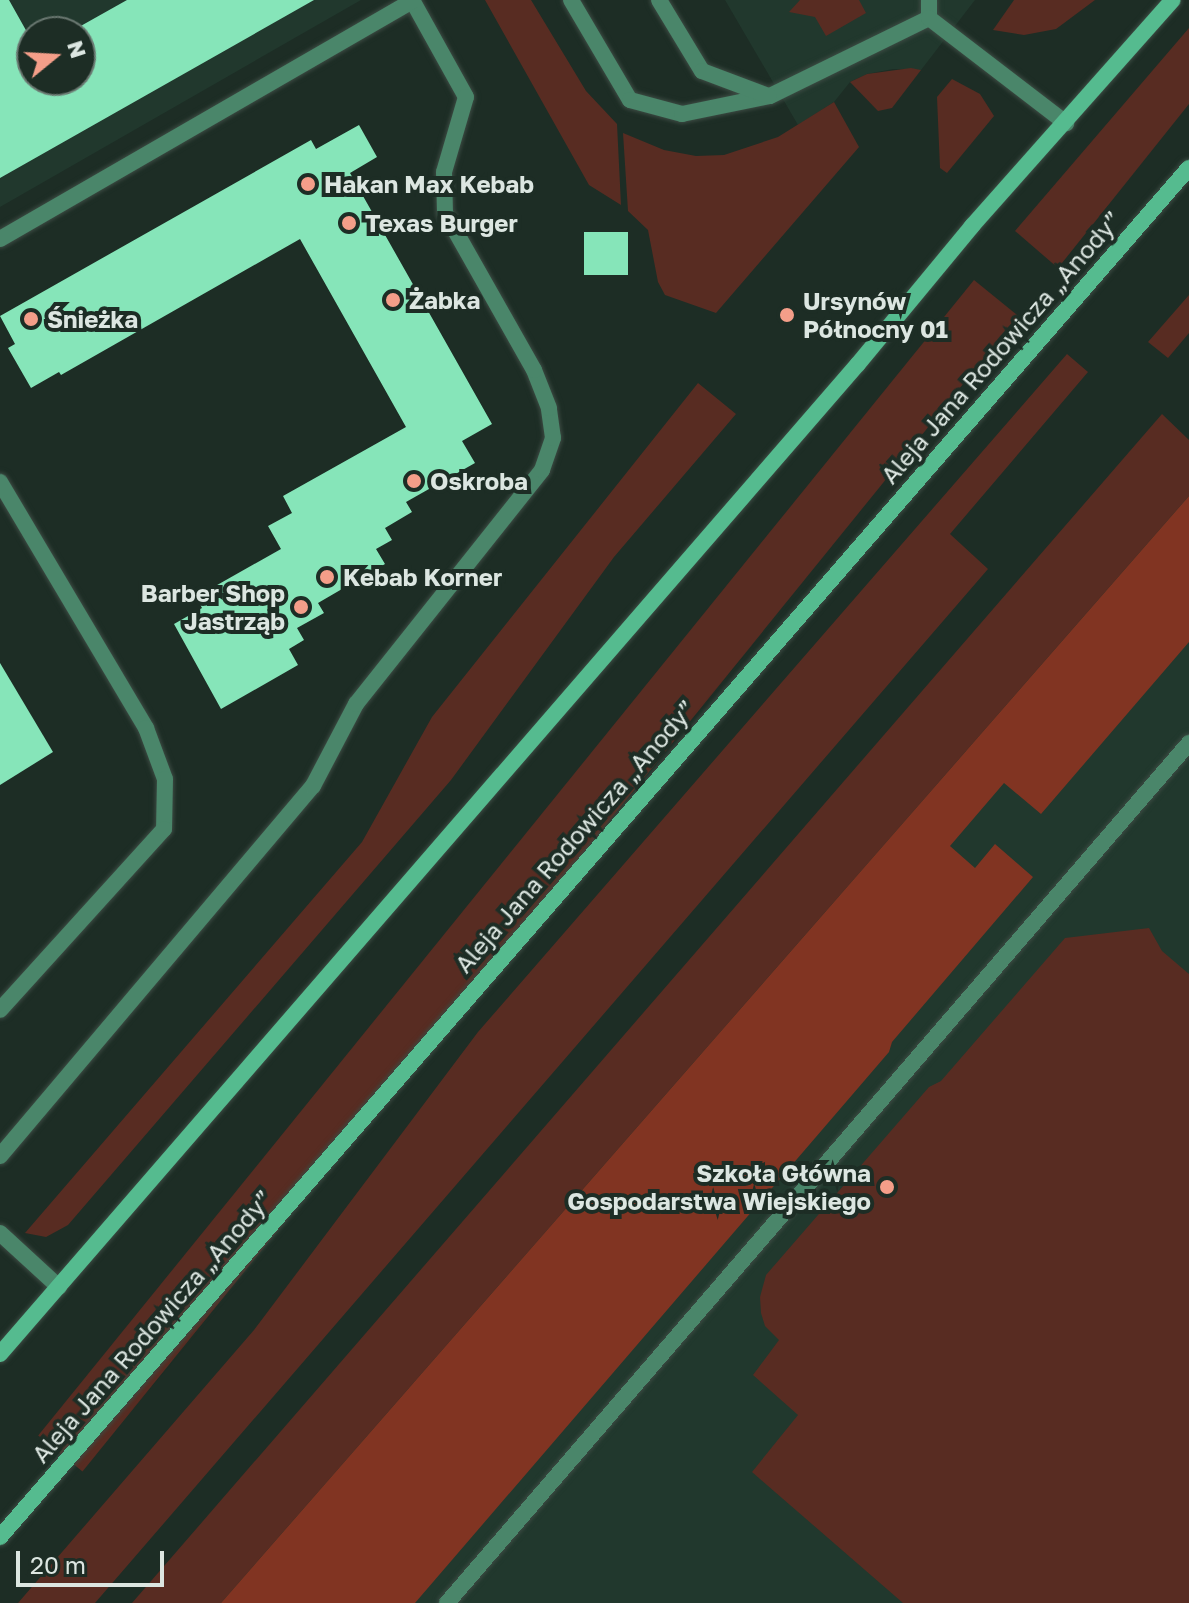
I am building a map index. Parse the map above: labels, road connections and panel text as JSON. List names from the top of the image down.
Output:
{
  "streets": {
    "main road": ["Aleja Jana Rodowicza „Anody”"]
  },
  "places": [
    "Hakan Max Kebab",
    "Texas Burger",
    "Żabka",
    "Ursynów Północny 01",
    "Śnieżka",
    "Oskroba",
    "Kebab Korner",
    "Barber Shop Jastrząb",
    "Szkoła Główna Gospodarstwa Wiejskiego"
  ],
  "scale_bar": "20 m",
  "north": "right"
}
